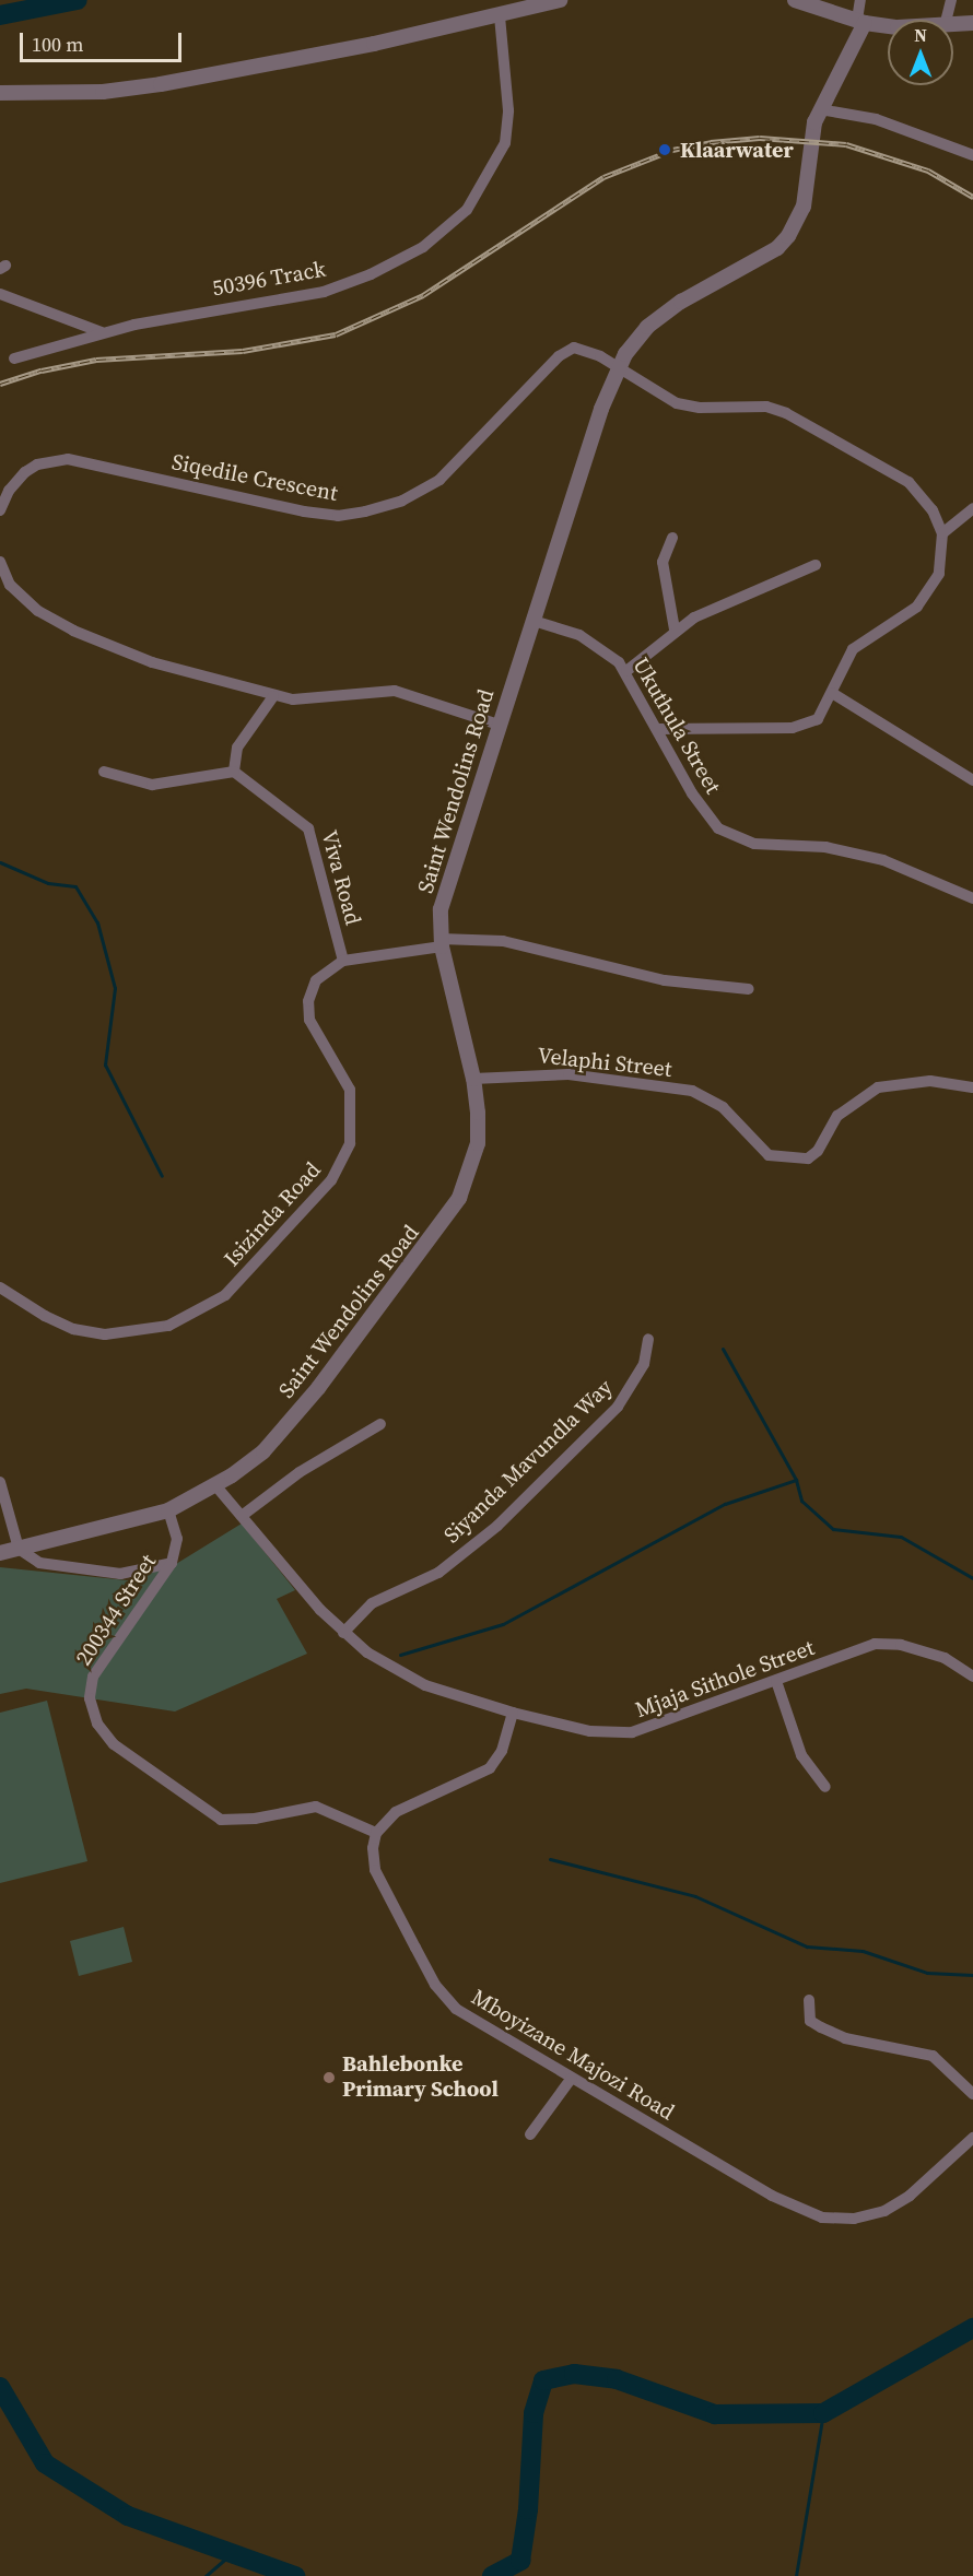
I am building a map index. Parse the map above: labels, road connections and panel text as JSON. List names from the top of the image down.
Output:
{
  "streets": {
    "street": [
      "50396 Track",
      "Siqedile Crescent",
      "Ukuthula Street",
      "Saint Wendolins Road",
      "Viva Road",
      "Velaphi Street",
      "Isizinda Road",
      "Siyanda Mavundla Way",
      "200344 Street",
      "Mjaja Sithole Street",
      "Mboyizane Majozi Road"
    ]
  },
  "crossings": [
    ["Siqedile Crescent", "Saint Wendolins Road"],
    ["Ukuthula Street", "Saint Wendolins Road"],
    ["Saint Wendolins Road", "Velaphi Street"],
    ["Saint Wendolins Road", "Isizinda Road"],
    ["Saint Wendolins Road", "200344 Street"],
    ["Saint Wendolins Road", "Mjaja Sithole Street"],
    ["Viva Road", "Isizinda Road"],
    ["Siyanda Mavundla Way", "Mjaja Sithole Street"],
    ["200344 Street", "Mboyizane Majozi Road"]
  ],
  "places": ["Klaarwater", "Bahlebonke Primary School"],
  "scale_bar": "100 m",
  "north": "top"
}
